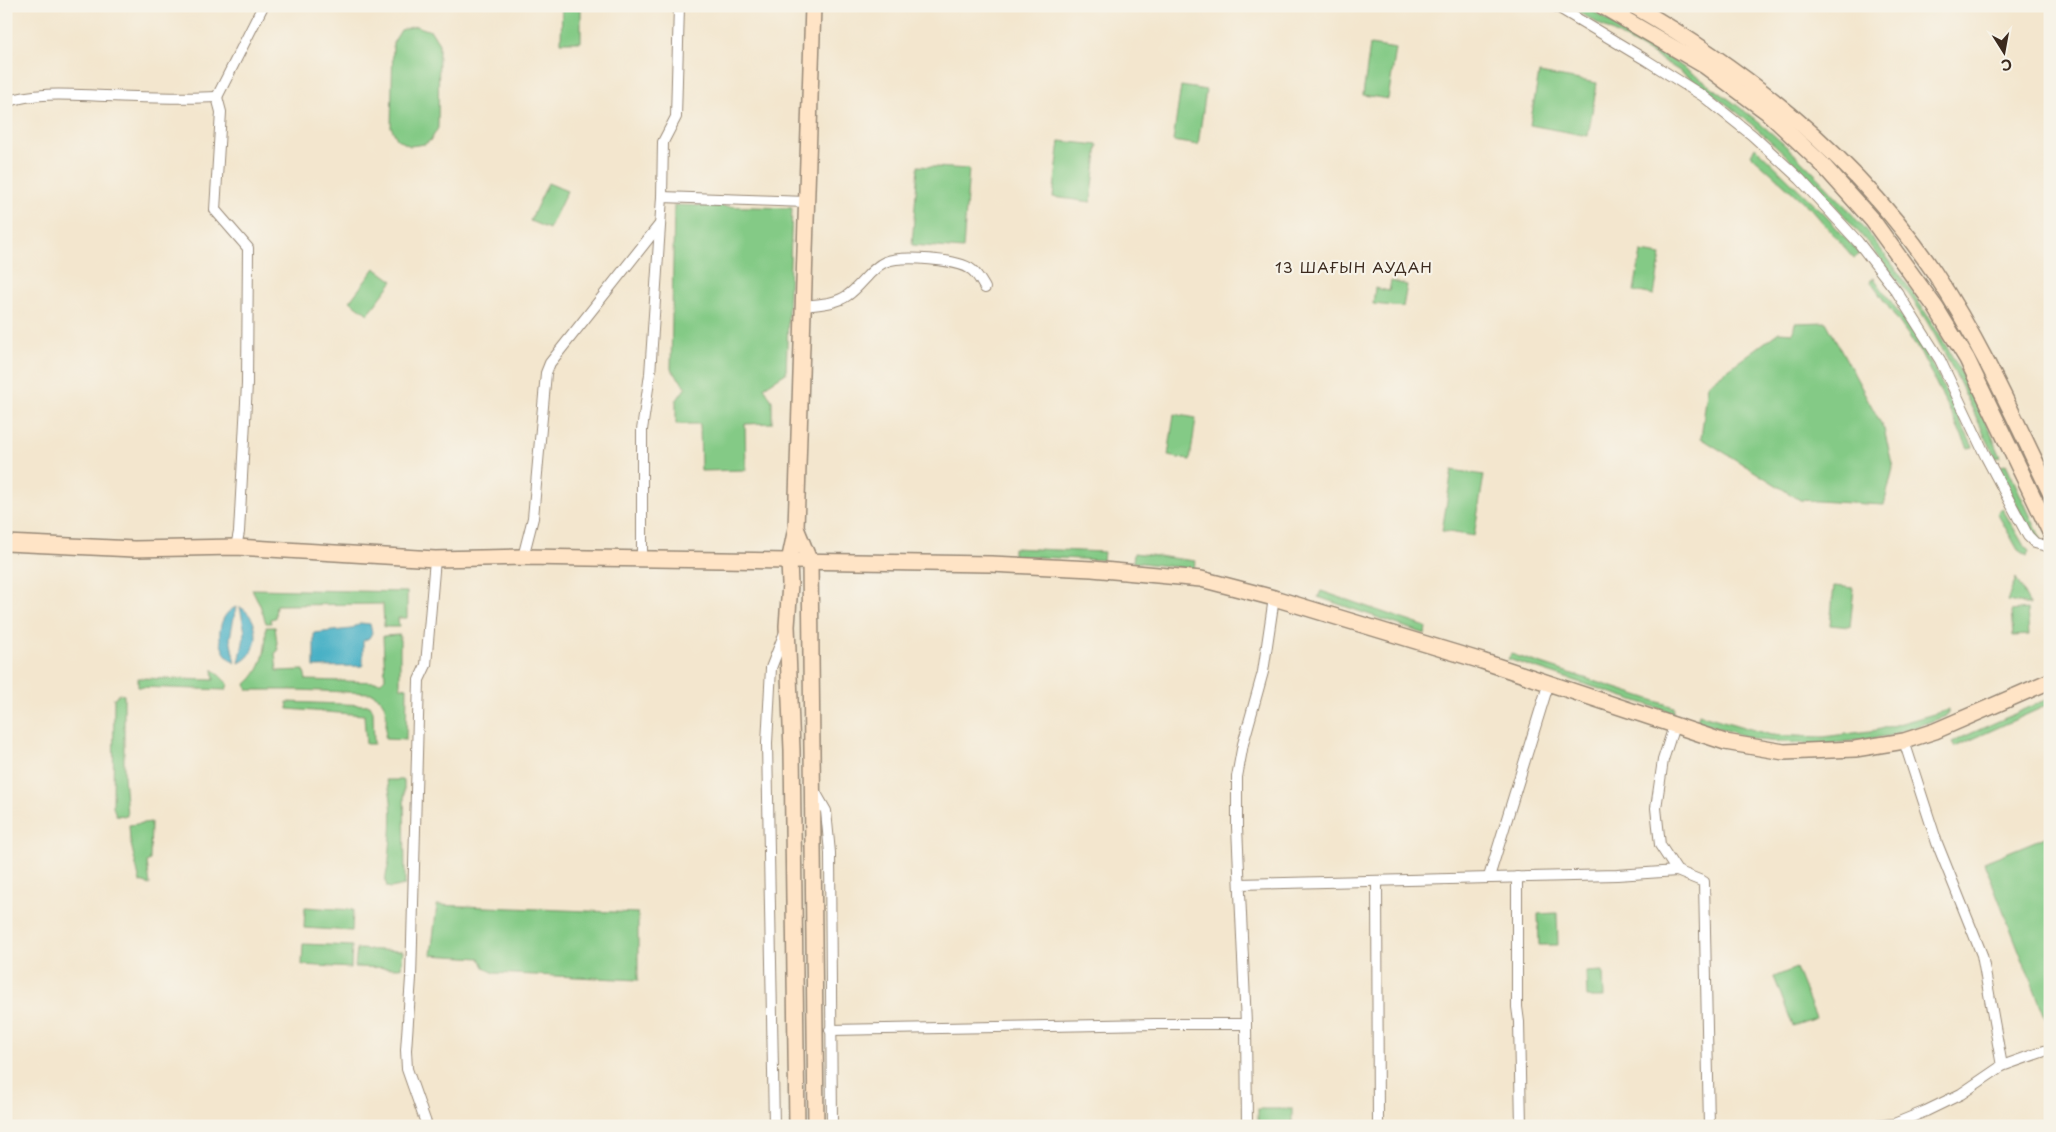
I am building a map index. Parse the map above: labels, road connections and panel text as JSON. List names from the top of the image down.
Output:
{
  "districts": ["13 ШАҒЫН АУДАН"],
  "north": "bottom"
}
